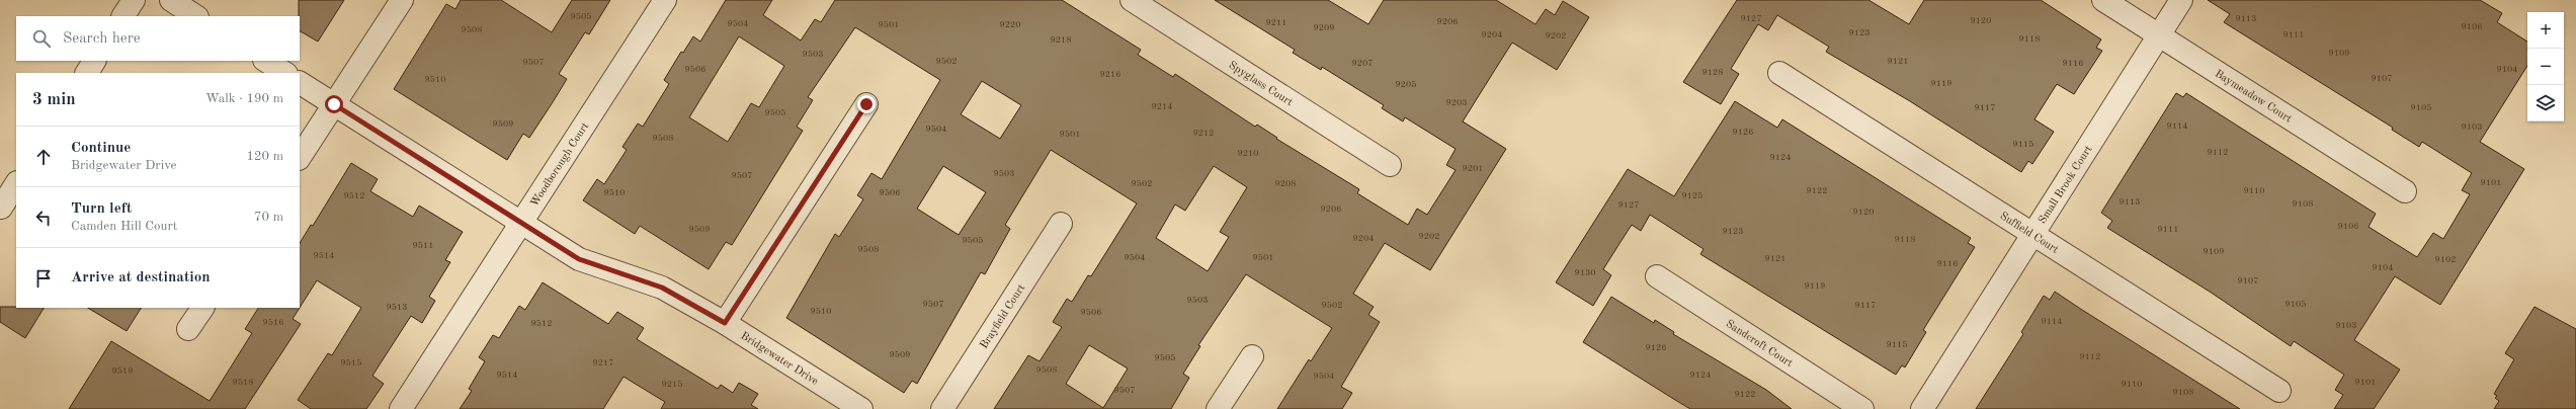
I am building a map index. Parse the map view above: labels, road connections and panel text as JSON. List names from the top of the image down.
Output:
{
  "streets": {
    "street": [
      "Spyglass Court",
      "Baymeadow Court",
      "Woodborough Court",
      "Small Brook Court",
      "Suffield Court",
      "Brayfield Court",
      "Sandcroft Court",
      "Bridgewater Drive"
    ]
  },
  "crossings": [
    ["Baymeadow Court", "Small Brook Court"],
    ["Woodborough Court", "Bridgewater Drive"],
    ["Small Brook Court", "Suffield Court"]
  ],
  "house_numbers": [
    "9505",
    "9127",
    "9113",
    "9120",
    "9206",
    "9211",
    "9504",
    "9501",
    "9220",
    "9106",
    "9209",
    "9508",
    "9123",
    "9204",
    "9111",
    "9202",
    "9118",
    "9218",
    "9109",
    "9503",
    "9502",
    "9121",
    "9507",
    "9207",
    "9116",
    "9506",
    "9104",
    "9128",
    "9216",
    "9107",
    "9510",
    "9119",
    "9205",
    "9203",
    "9214",
    "9117",
    "9105",
    "9505",
    "9509",
    "9114",
    "9103",
    "9504",
    "9126",
    "9212",
    "9501",
    "9508",
    "9115",
    "9112",
    "9210",
    "9124",
    "9201",
    "9503",
    "9507",
    "9101",
    "9502",
    "9208",
    "9122",
    "9110",
    "9510",
    "9506",
    "9512",
    "9125",
    "9113",
    "9108",
    "9127",
    "9206",
    "9120",
    "9106",
    "9509",
    "9111",
    "9123",
    "9202",
    "9204",
    "9118",
    "9505",
    "9511",
    "9508",
    "9109",
    "9514",
    "9504",
    "9501",
    "9121",
    "9102",
    "9116",
    "9104",
    "9130",
    "9107",
    "9119",
    "9503",
    "9507",
    "9105",
    "9502",
    "9117",
    "9513",
    "9510",
    "9506",
    "9114",
    "9516",
    "9512",
    "9103",
    "9115",
    "9126",
    "9509",
    "9112",
    "9505",
    "9515",
    "9217",
    "9508",
    "9519",
    "9514",
    "9124",
    "9504",
    "9518",
    "9101",
    "9215",
    "9110",
    "9507",
    "9108",
    "9122"
  ],
  "page": {
    "map_buttons": ["+", "−"],
    "search": "Search here",
    "heading": ["3 min", "Walk · 190 m"],
    "list": [
      ["Continue", "Bridgewater Drive", "120 m"],
      ["Turn left", "Camden Hill Court", "70 m"],
      "Arrive at destination"
    ]
  }
}
